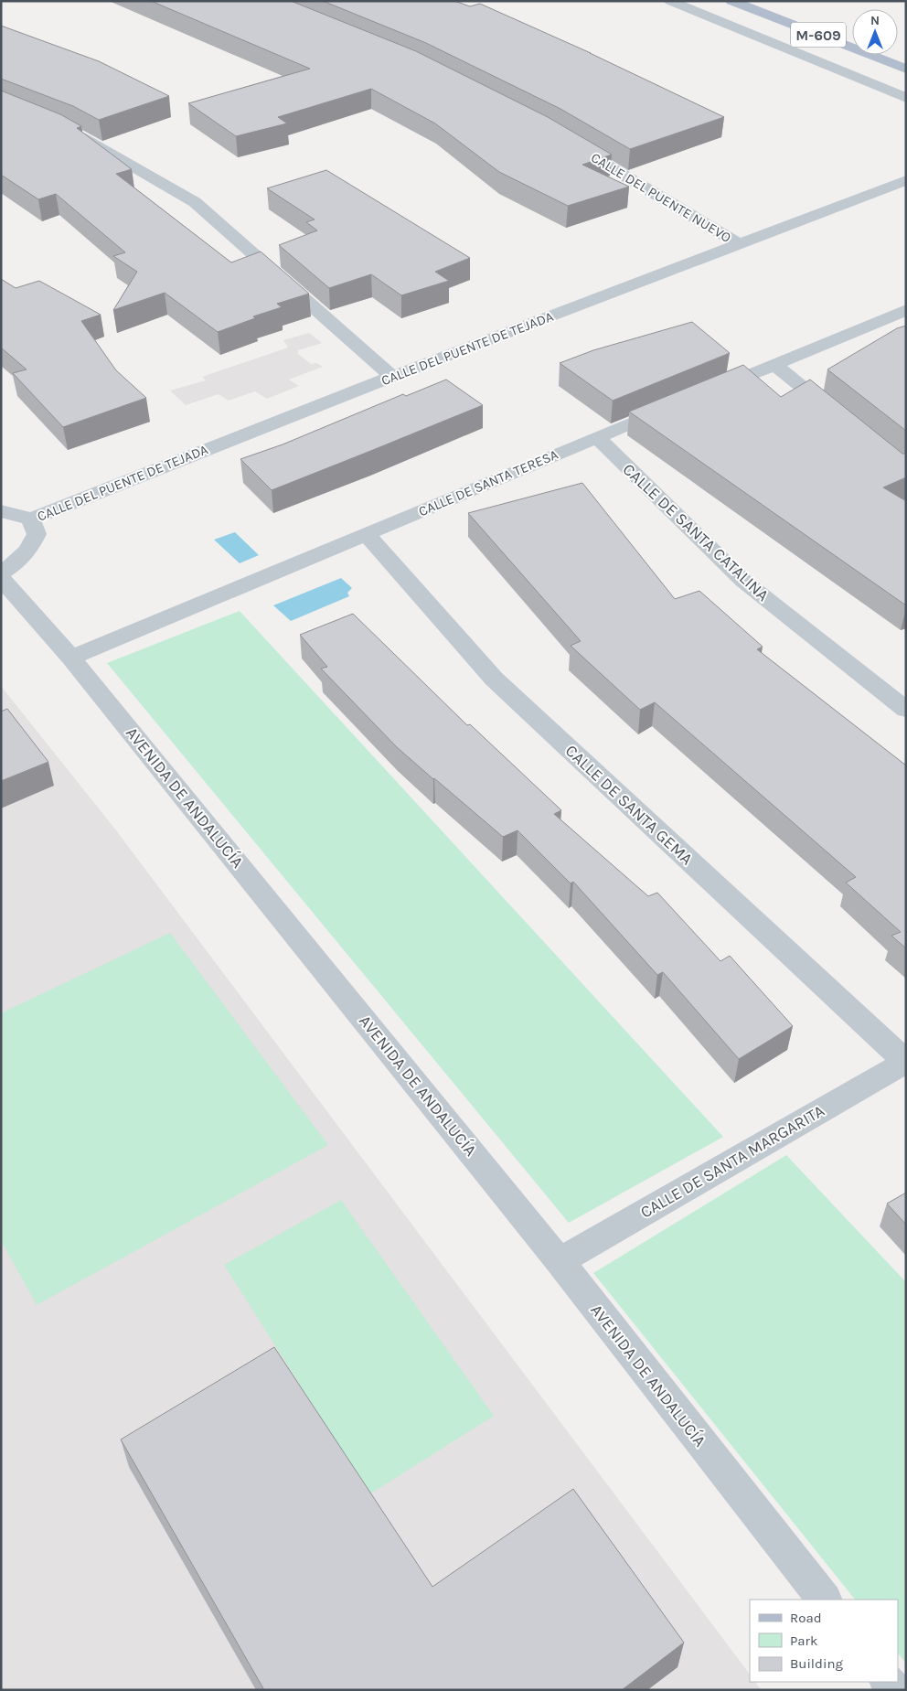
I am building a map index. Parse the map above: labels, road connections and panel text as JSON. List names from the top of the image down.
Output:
{
  "streets": {
    "main road": ["M-609"],
    "street": [
      "CALLE DEL PUENTE NUEVO",
      "CALLE DEL PUENTE DE TEJADA",
      "CALLE DE SANTA TERESA",
      "CALLE DE SANTA CATALINA",
      "AVENIDA DE ANDALUCÍA",
      "CALLE DE SANTA GEMA",
      "CALLE DE SANTA MARGARITA"
    ]
  },
  "crossings": [
    ["CALLE DEL PUENTE NUEVO", "CALLE DEL PUENTE DE TEJADA"],
    ["CALLE DE SANTA TERESA", "CALLE DE SANTA CATALINA"],
    ["CALLE DE SANTA TERESA", "AVENIDA DE ANDALUCÍA"],
    ["CALLE DE SANTA TERESA", "CALLE DE SANTA GEMA"],
    ["AVENIDA DE ANDALUCÍA", "CALLE DE SANTA MARGARITA"],
    ["CALLE DE SANTA GEMA", "CALLE DE SANTA MARGARITA"]
  ],
  "legend": ["Road", "Park", "Building"],
  "north": "top"
}
